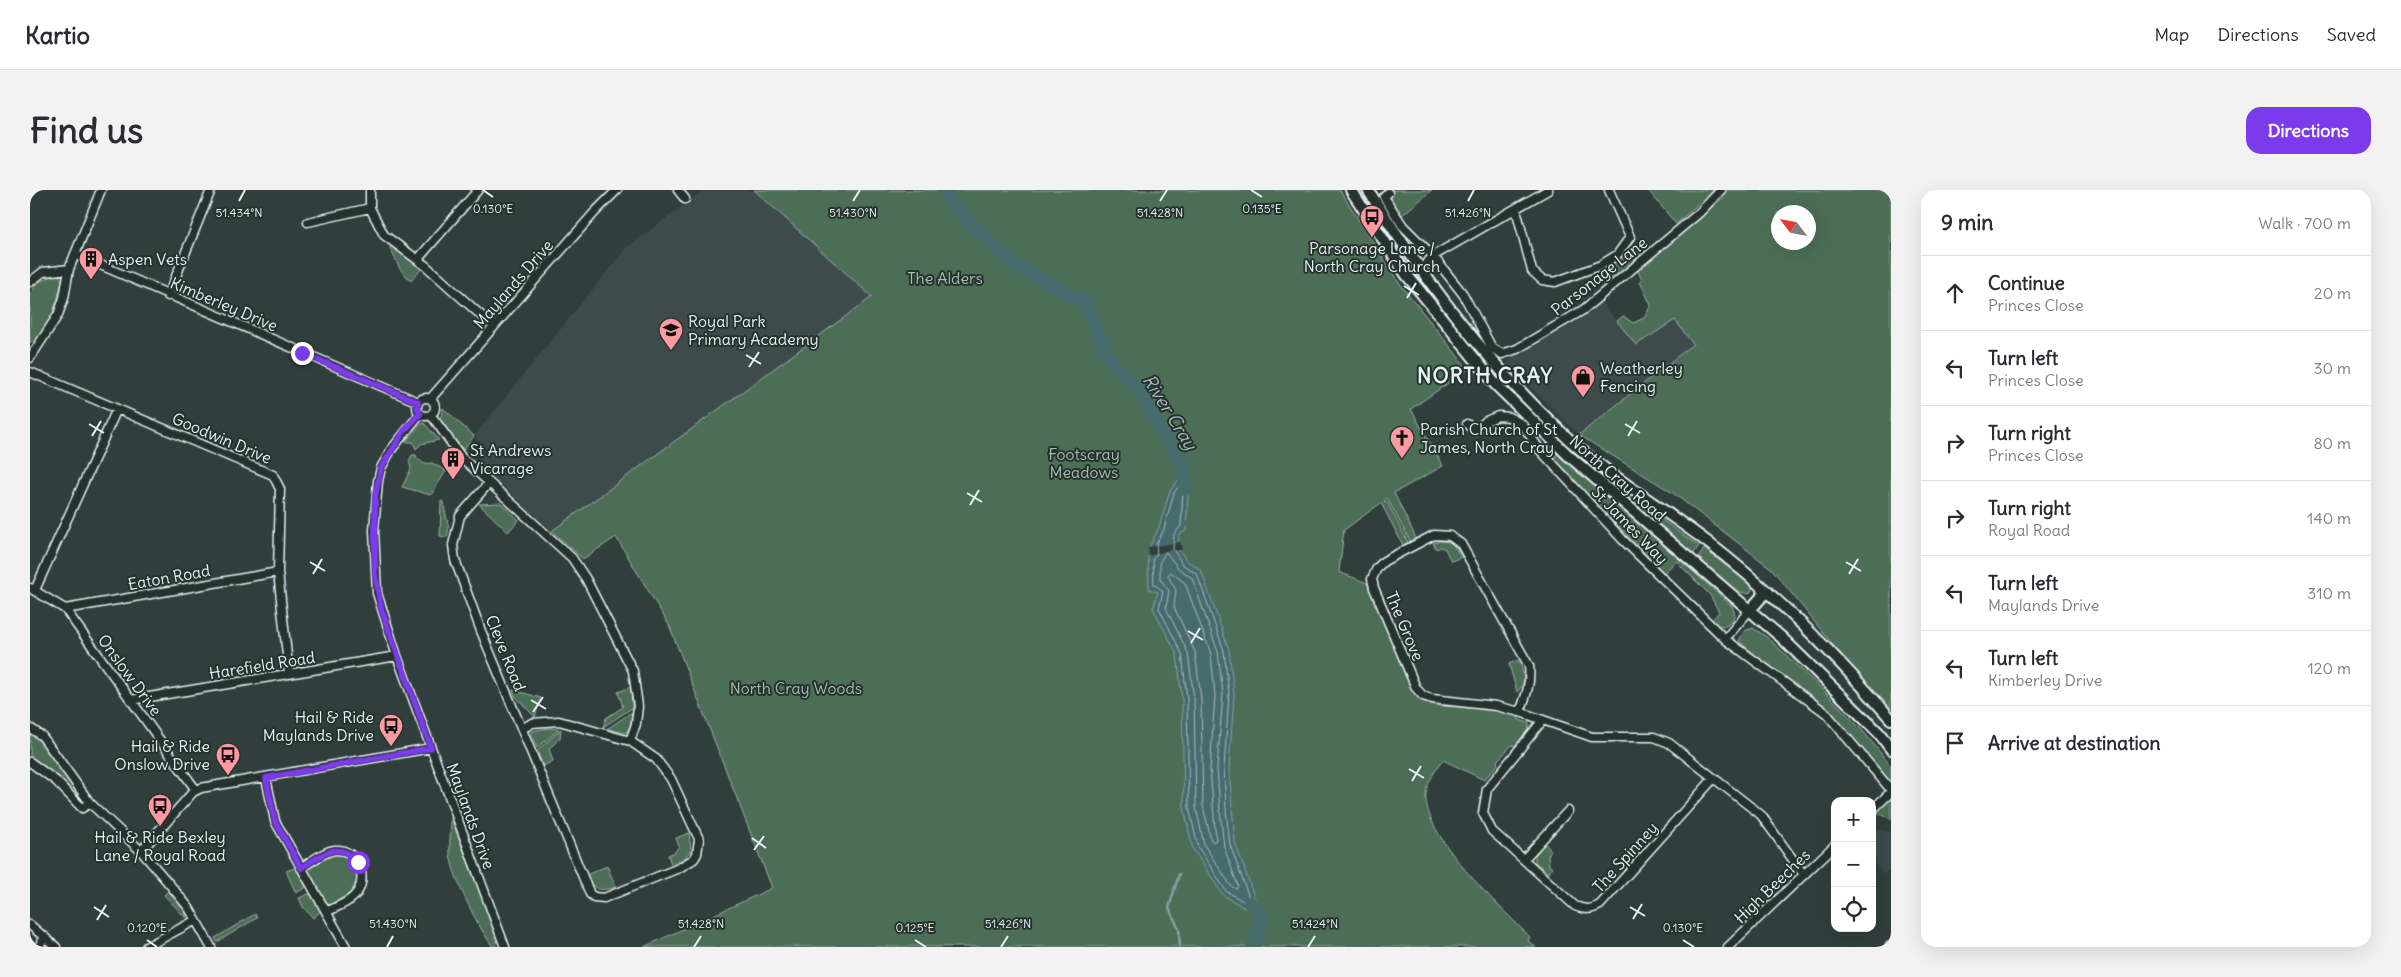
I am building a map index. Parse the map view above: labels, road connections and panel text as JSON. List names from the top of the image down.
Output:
{
  "streets": {
    "main road": ["North Cray Road"],
    "street": [
      "Parsonage Lane",
      "Maylands Drive",
      "Kimberley Drive",
      "Goodwin Drive",
      "St James Way",
      "Eaton Road",
      "The Grove",
      "Cleve Road",
      "Harefield Road",
      "Onslow Drive",
      "The Spinney",
      "High Beeches"
    ]
  },
  "crossings": [
    ["Maylands Drive", "Kimberley Drive"],
    ["Maylands Drive", "Harefield Road"],
    ["Goodwin Drive", "Eaton Road"],
    ["Goodwin Drive", "Harefield Road"],
    ["Eaton Road", "Onslow Drive"],
    ["The Grove", "The Spinney"],
    ["The Grove", "High Beeches"],
    ["Harefield Road", "Onslow Drive"]
  ],
  "districts": ["NORTH CRAY"],
  "water": ["River Cray"],
  "parks": ["The Alders", "Footscray Meadows", "North Cray Woods"],
  "places": {
    "bus stop": [
      "Parsonage Lane / North Cray Church",
      "Hail & Ride Maylands Drive",
      "Hail & Ride Onslow Drive",
      "Hail & Ride Bexley Lane / Royal Road"
    ],
    "building": ["Aspen Vets", "St Andrews Vicarage"],
    "school or university": ["Royal Park Primary Academy"],
    "shop": ["Weatherley Fencing"],
    "church": ["Parish Church of St James, North Cray"]
  },
  "north": "top left",
  "page": {
    "header": "Kartio",
    "nav": ["Map", "Directions", "Saved"],
    "buttons": "Directions",
    "title": "Find us",
    "heading": ["9 min", "Walk · 700 m"],
    "list": [
      ["Continue", "Princes Close", "20 m"],
      ["Turn left", "Princes Close", "30 m"],
      ["Turn right", "Princes Close", "80 m"],
      ["Turn right", "Royal Road", "140 m"],
      ["Turn left", "Maylands Drive", "310 m"],
      ["Turn left", "Kimberley Drive", "120 m"],
      "Arrive at destination"
    ],
    "map_buttons": ["+", "−"]
  },
  "coordinates": [
    "0.130°E",
    "0.135°E",
    "51.434°N",
    "51.430°N",
    "51.428°N",
    "51.426°N",
    "51.424°N",
    "0.120°E",
    "0.125°E"
  ]
}
